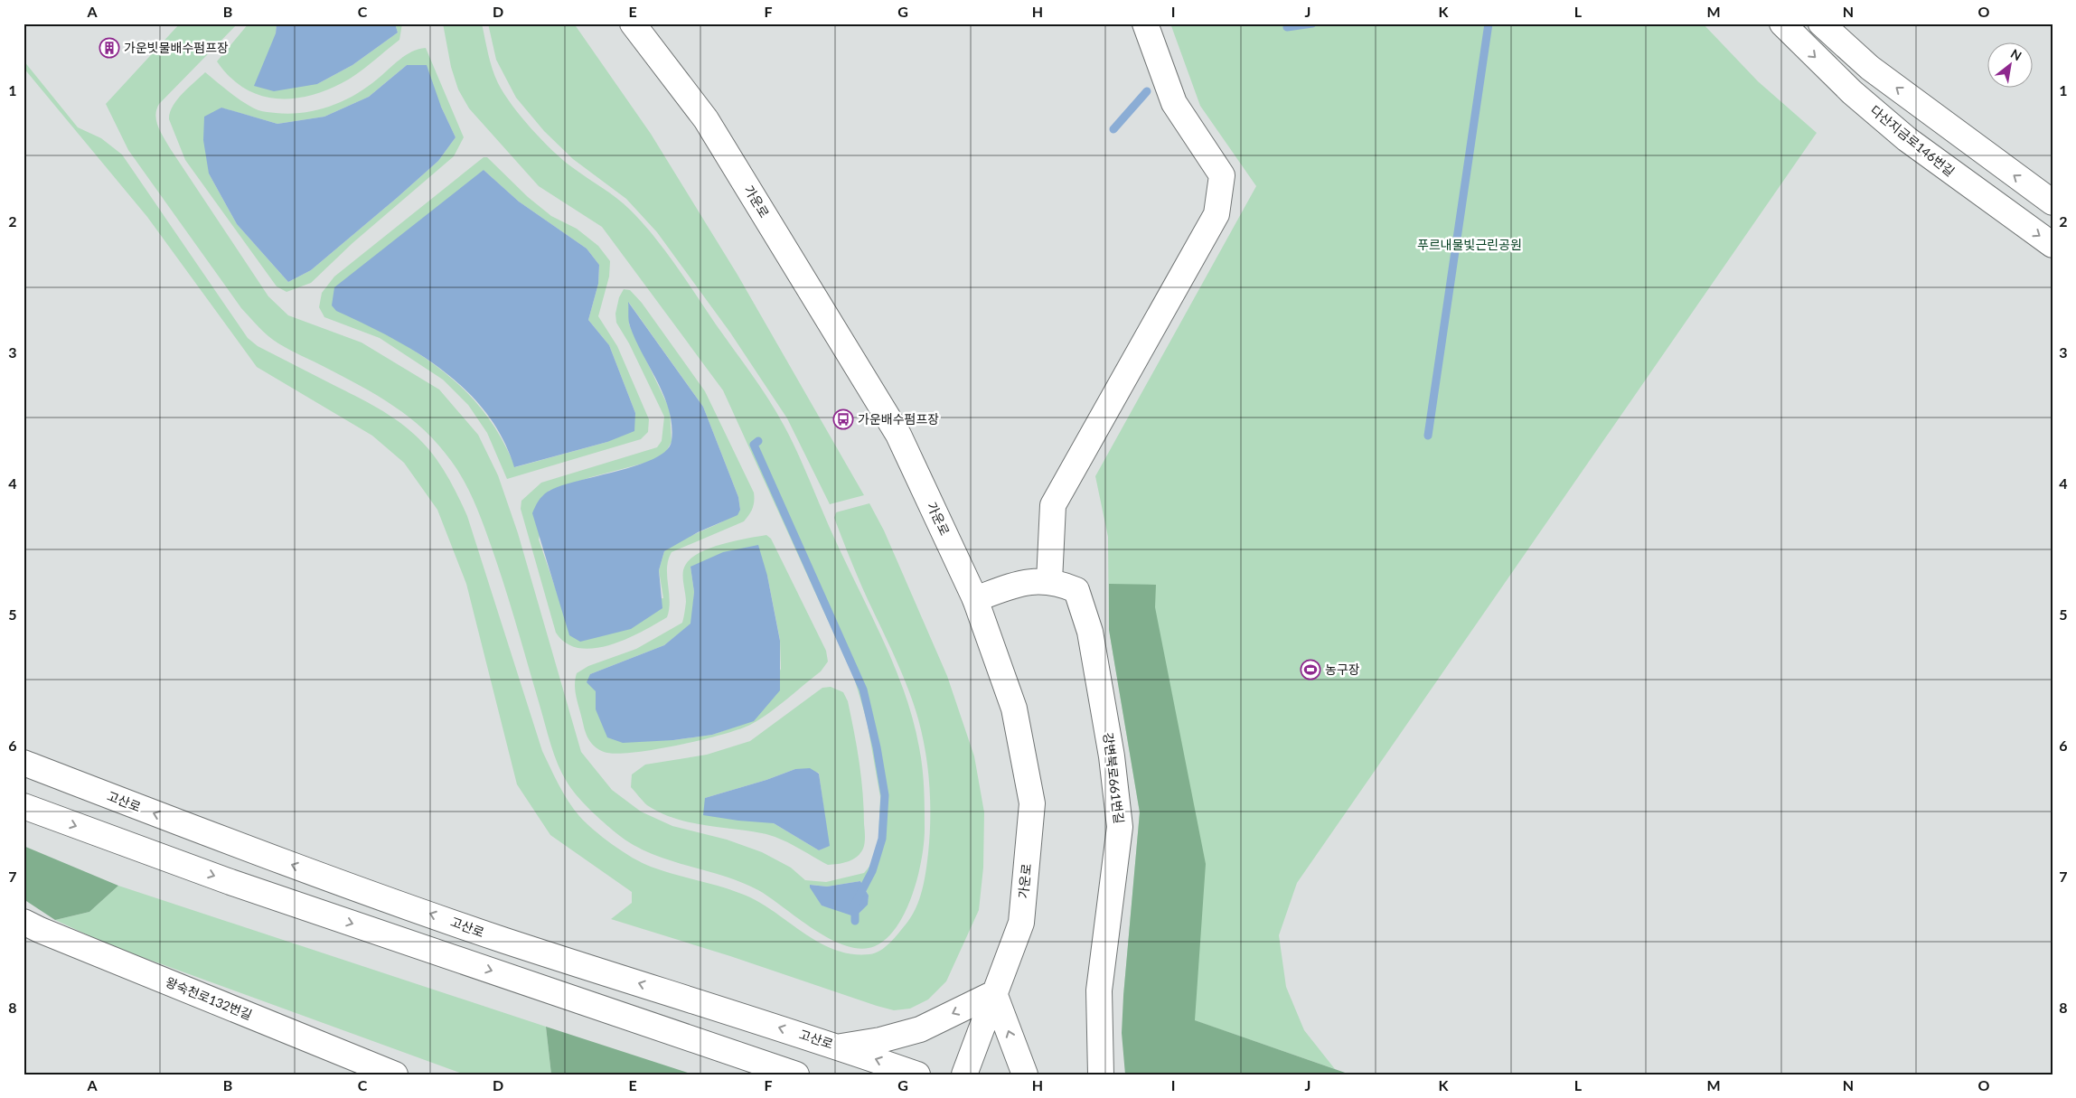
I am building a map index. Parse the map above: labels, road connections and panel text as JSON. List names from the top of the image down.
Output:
{
  "streets": {
    "street": [
      "다산지금로146번길",
      "가운로",
      "강변북로661번길",
      "고산로",
      "왕숙천로132번길"
    ]
  },
  "crossings": [
    ["가운로", "강변북로661번길"]
  ],
  "parks": ["푸르내물빛근린공원"],
  "places": {
    "building": ["가운빗물배수펌프장"],
    "bus stop": ["가운배수펌프장"],
    "sports": ["농구장"]
  },
  "north": "top right",
  "grid": {
    "columns": [
      "A",
      "B",
      "C",
      "D",
      "E",
      "F",
      "G",
      "H",
      "I",
      "J",
      "K",
      "L",
      "M",
      "N",
      "O"
    ],
    "rows": [
      "1",
      "2",
      "3",
      "4",
      "5",
      "6",
      "7",
      "8"
    ]
  }
}
